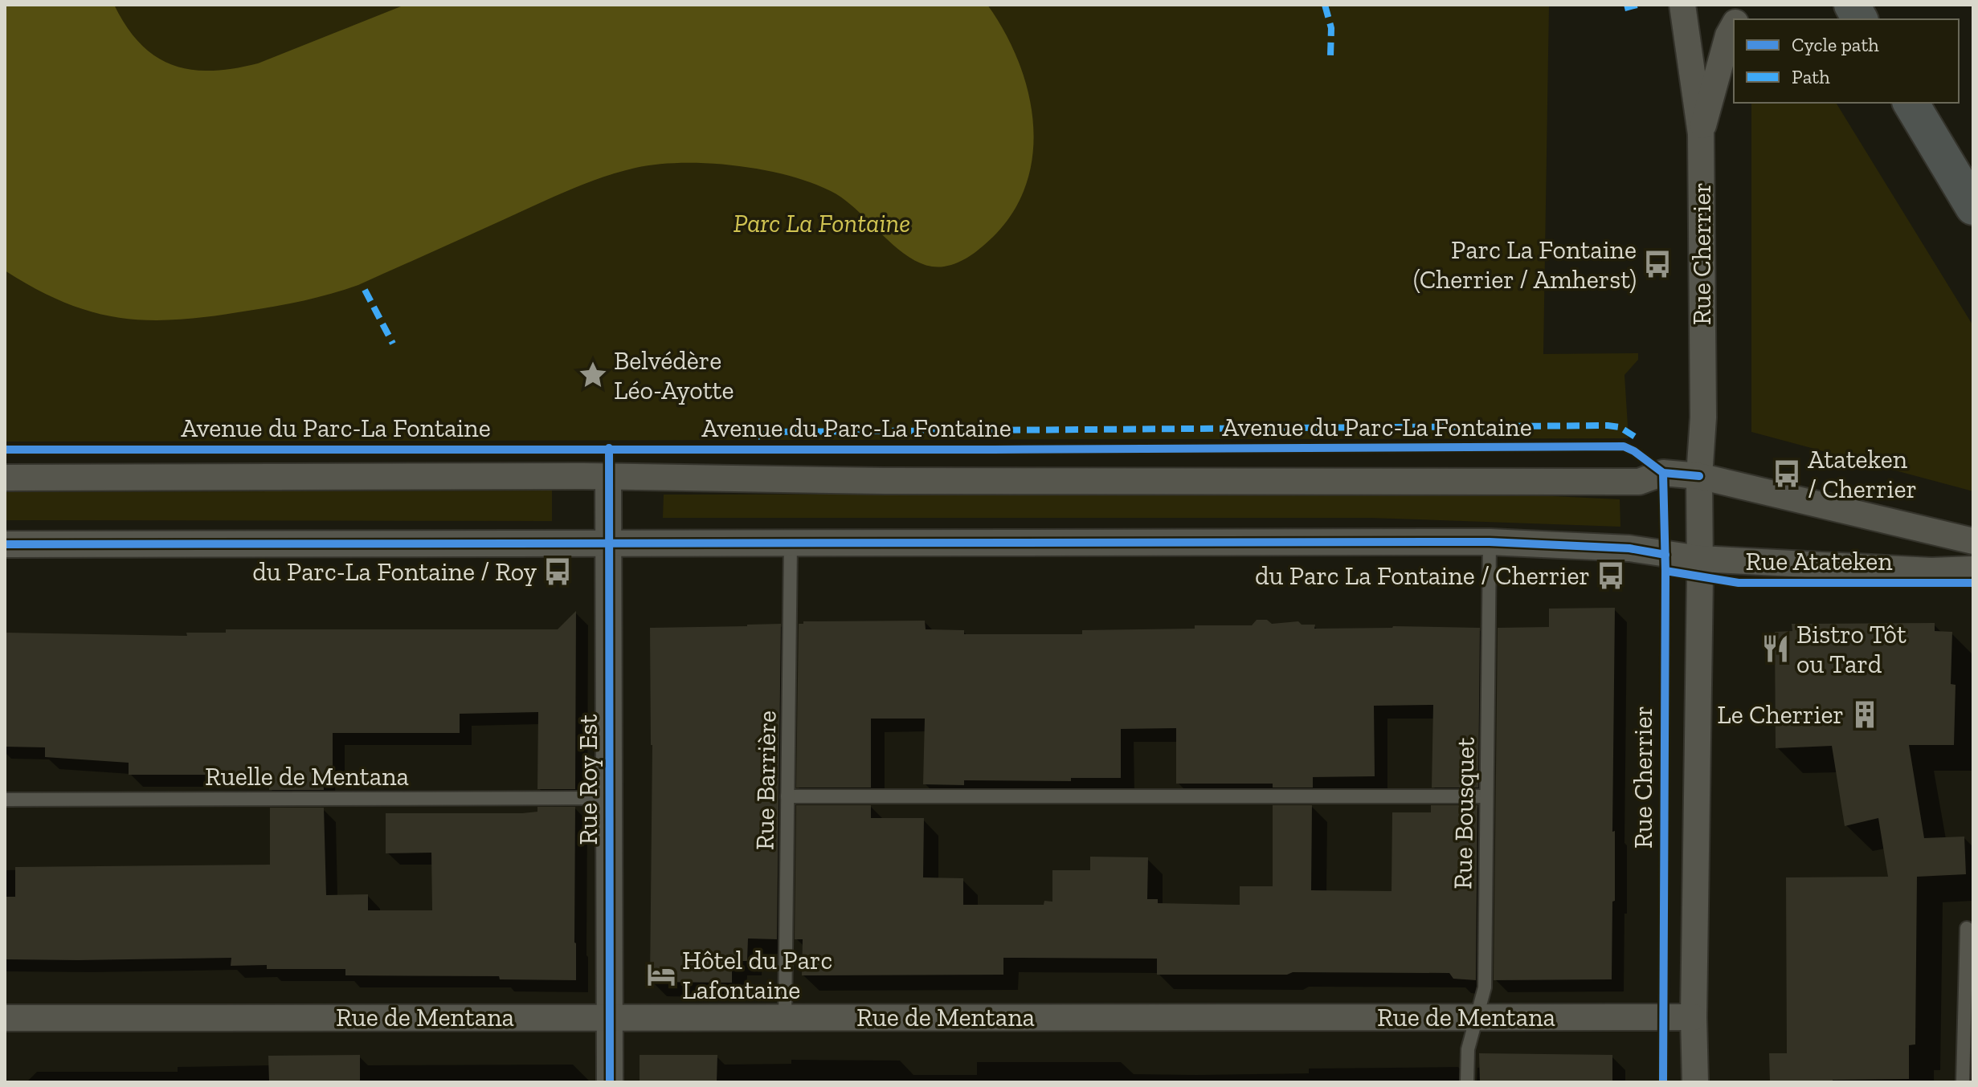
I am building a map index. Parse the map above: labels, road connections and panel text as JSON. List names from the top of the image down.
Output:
{
  "streets": {
    "street": [
      "Rue Cherrier",
      "Avenue du Parc-La Fontaine",
      "Rue Roy Est",
      "Rue de Mentana"
    ],
    "lane": ["Ruelle de Mentana", "Rue Barrière", "Rue Bousquet"],
    "cycle path": ["Rue Atateken"]
  },
  "crossings": [
    ["Rue Cherrier", "Avenue du Parc-La Fontaine"],
    ["Rue Cherrier", "Rue de Mentana"],
    ["Avenue du Parc-La Fontaine", "Rue Roy Est"],
    ["Ruelle de Mentana", "Rue Roy Est"],
    ["Rue Roy Est", "Rue de Mentana"],
    ["Rue Barrière", "Rue de Mentana"],
    ["Rue Bousquet", "Rue de Mentana"]
  ],
  "parks": ["Parc La Fontaine"],
  "places": {
    "bus stop": [
      "Parc La Fontaine (Cherrier / Amherst)",
      "Atateken / Cherrier",
      "du Parc-La Fontaine / Roy",
      "du Parc La Fontaine / Cherrier"
    ],
    "place": ["Belvédère Léo-Ayotte"],
    "restaurant": ["Bistro Tôt ou Tard"],
    "building": ["Le Cherrier"],
    "hotel": ["Hôtel du Parc Lafontaine"]
  },
  "legend": ["Cycle path", "Path"]
}
